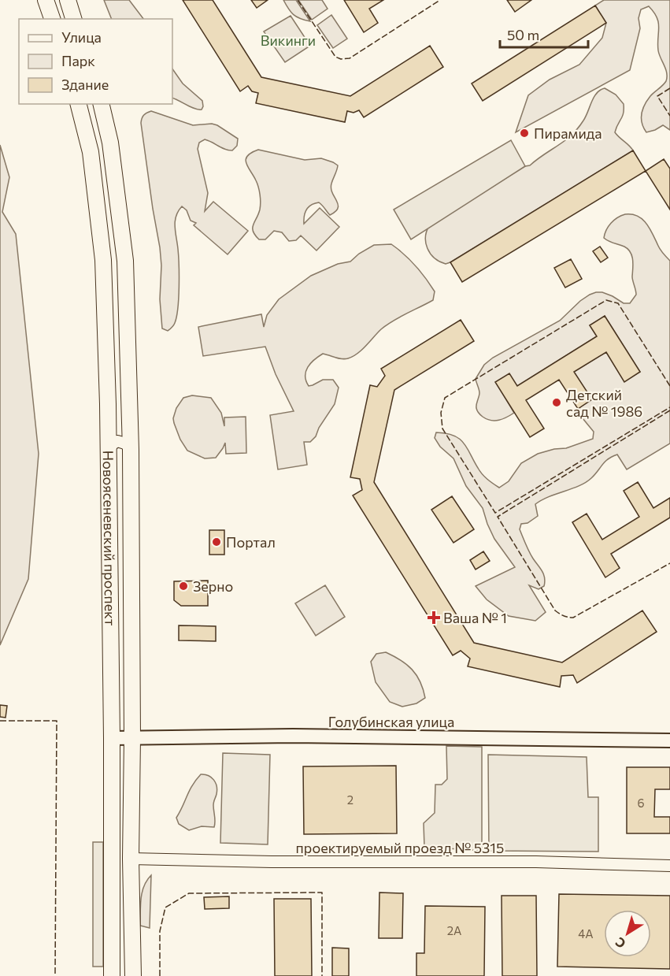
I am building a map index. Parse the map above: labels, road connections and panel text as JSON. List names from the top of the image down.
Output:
{
  "streets": {
    "main road": ["Новоясеневский проспект"],
    "street": ["Голубинская улица", "проектируемый проезд № 5315"]
  },
  "crossings": [
    ["Новоясеневский проспект", "Голубинская улица"],
    ["Новоясеневский проспект", "проектируемый проезд № 5315"]
  ],
  "parks": ["Викинги"],
  "places": {
    "other": [
      "Пирамида",
      "Детский сад № 1986",
      "Портал",
      "Зерно"
    ],
    "health": ["Ваша № 1"]
  },
  "house_numbers": [
    "2",
    "6",
    "2А",
    "4А"
  ],
  "legend": ["Улица", "Парк", "Здание"],
  "scale_bar": "50 m",
  "north": "bottom left"
}
